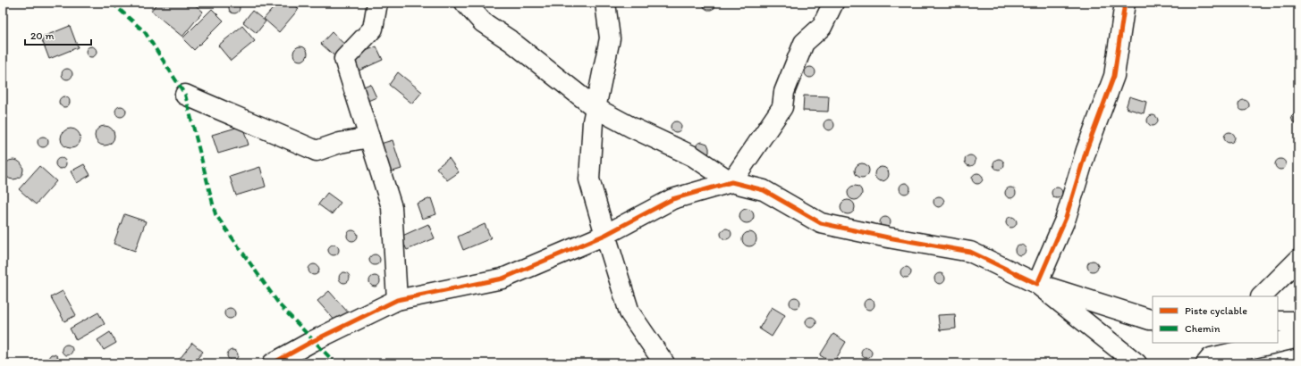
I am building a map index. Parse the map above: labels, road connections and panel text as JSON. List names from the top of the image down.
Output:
{
  "legend": ["Piste cyclable", "Chemin"],
  "scale_bar": "20 m"
}
